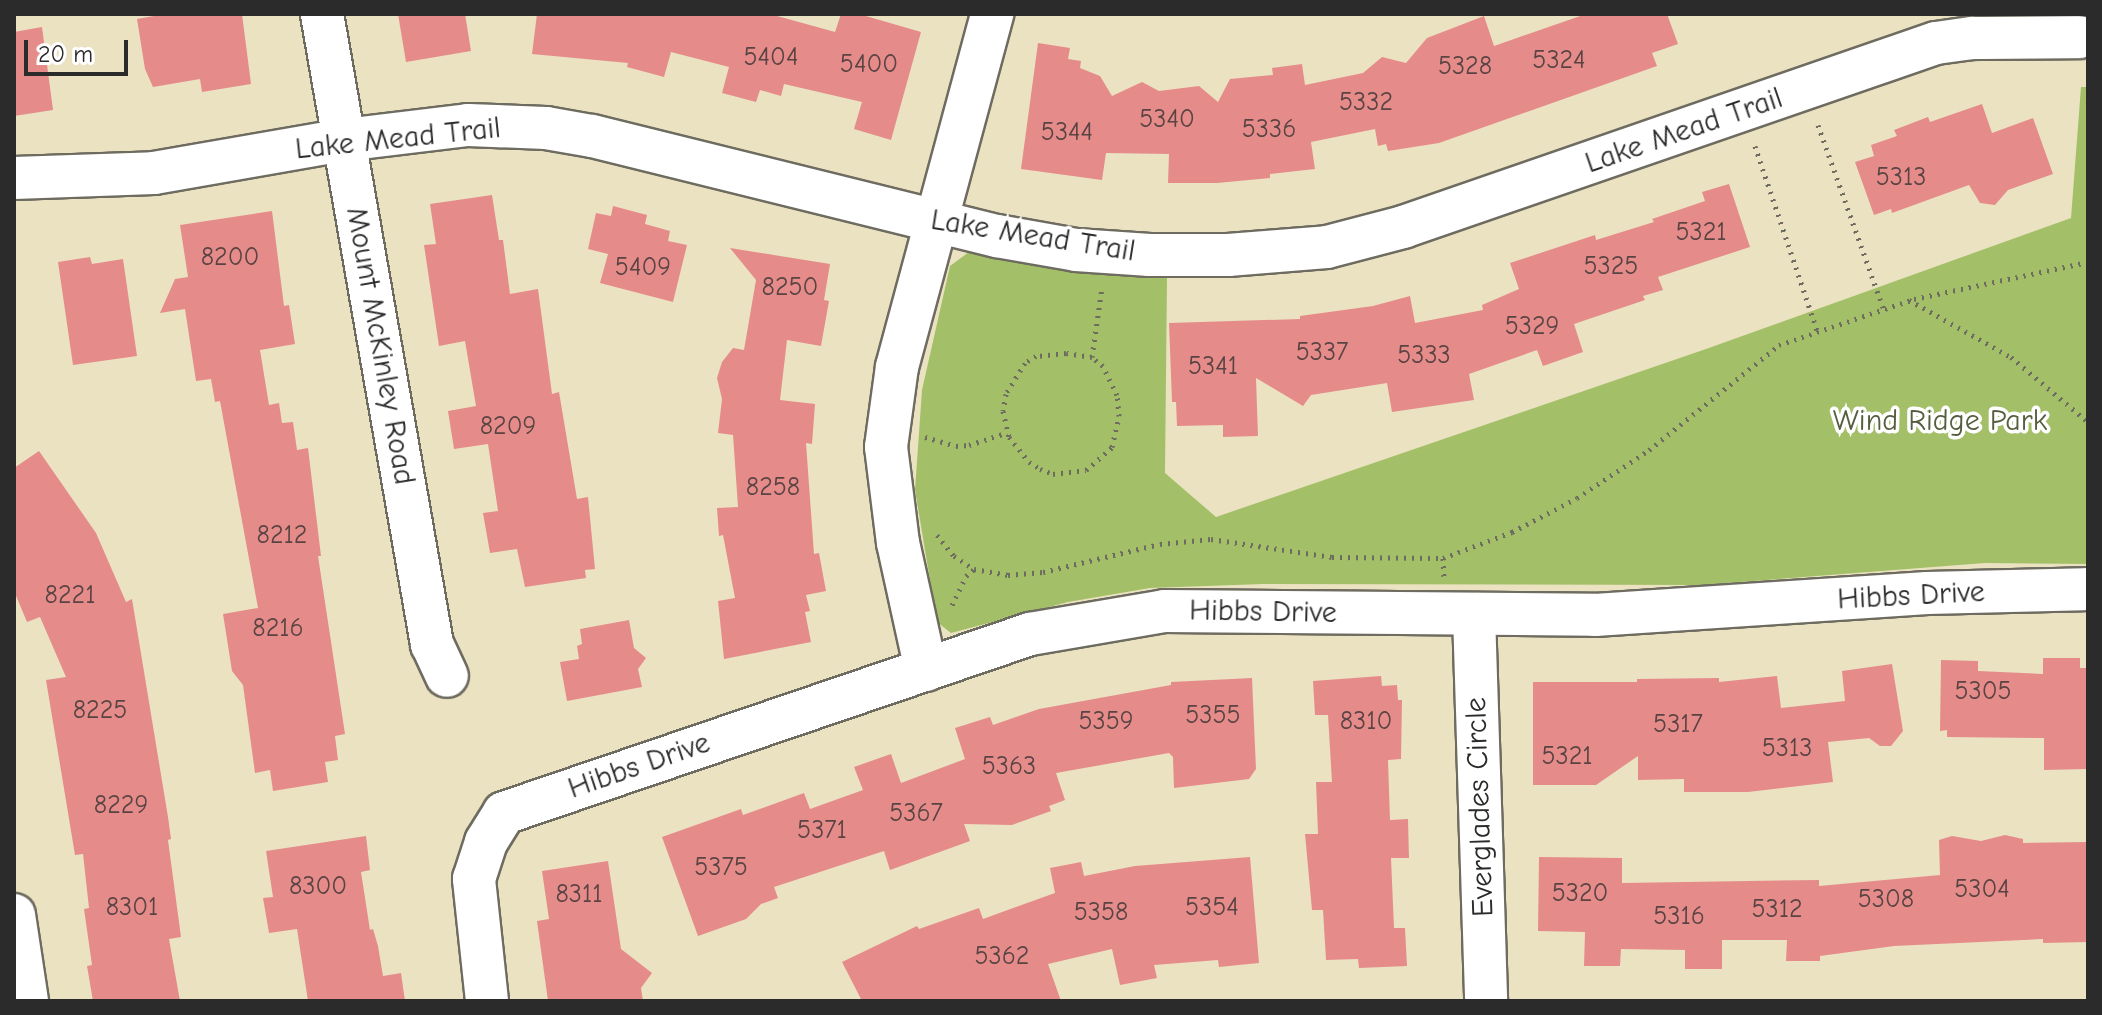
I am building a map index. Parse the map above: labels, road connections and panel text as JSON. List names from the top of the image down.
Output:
{
  "streets": {
    "street": [
      "Lake Mead Trail",
      "Mount McKinley Road",
      "Hibbs Drive",
      "Everglades Circle"
    ]
  },
  "crossings": [
    ["Lake Mead Trail", "Mount McKinley Road"],
    ["Hibbs Drive", "Everglades Circle"]
  ],
  "parks": ["Wind Ridge Park"],
  "house_numbers": [
    "5404",
    "5324",
    "5400",
    "5328",
    "5332",
    "5340",
    "5336",
    "5344",
    "5313",
    "5321",
    "8200",
    "5325",
    "5409",
    "8250",
    "5329",
    "5337",
    "5333",
    "5341",
    "8209",
    "8258",
    "8212",
    "8221",
    "8216",
    "5305",
    "8225",
    "5355",
    "5359",
    "8310",
    "5317",
    "5313",
    "5321",
    "5363",
    "8229",
    "5367",
    "5371",
    "5375",
    "8300",
    "5304",
    "5320",
    "8311",
    "5308",
    "8301",
    "5354",
    "5312",
    "5358",
    "5316",
    "5362"
  ],
  "scale_bar": "20 m"
}
